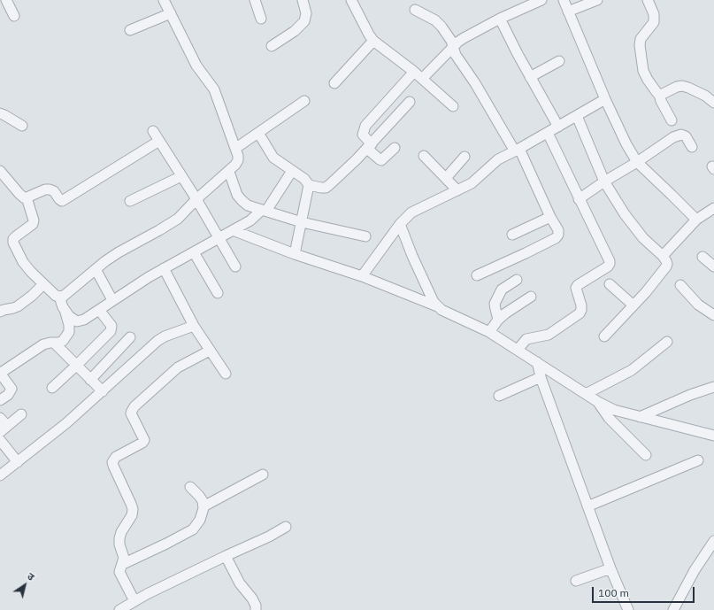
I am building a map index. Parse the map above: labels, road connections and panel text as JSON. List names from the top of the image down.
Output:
{
  "scale_bar": "100 m",
  "north": "top right"
}
